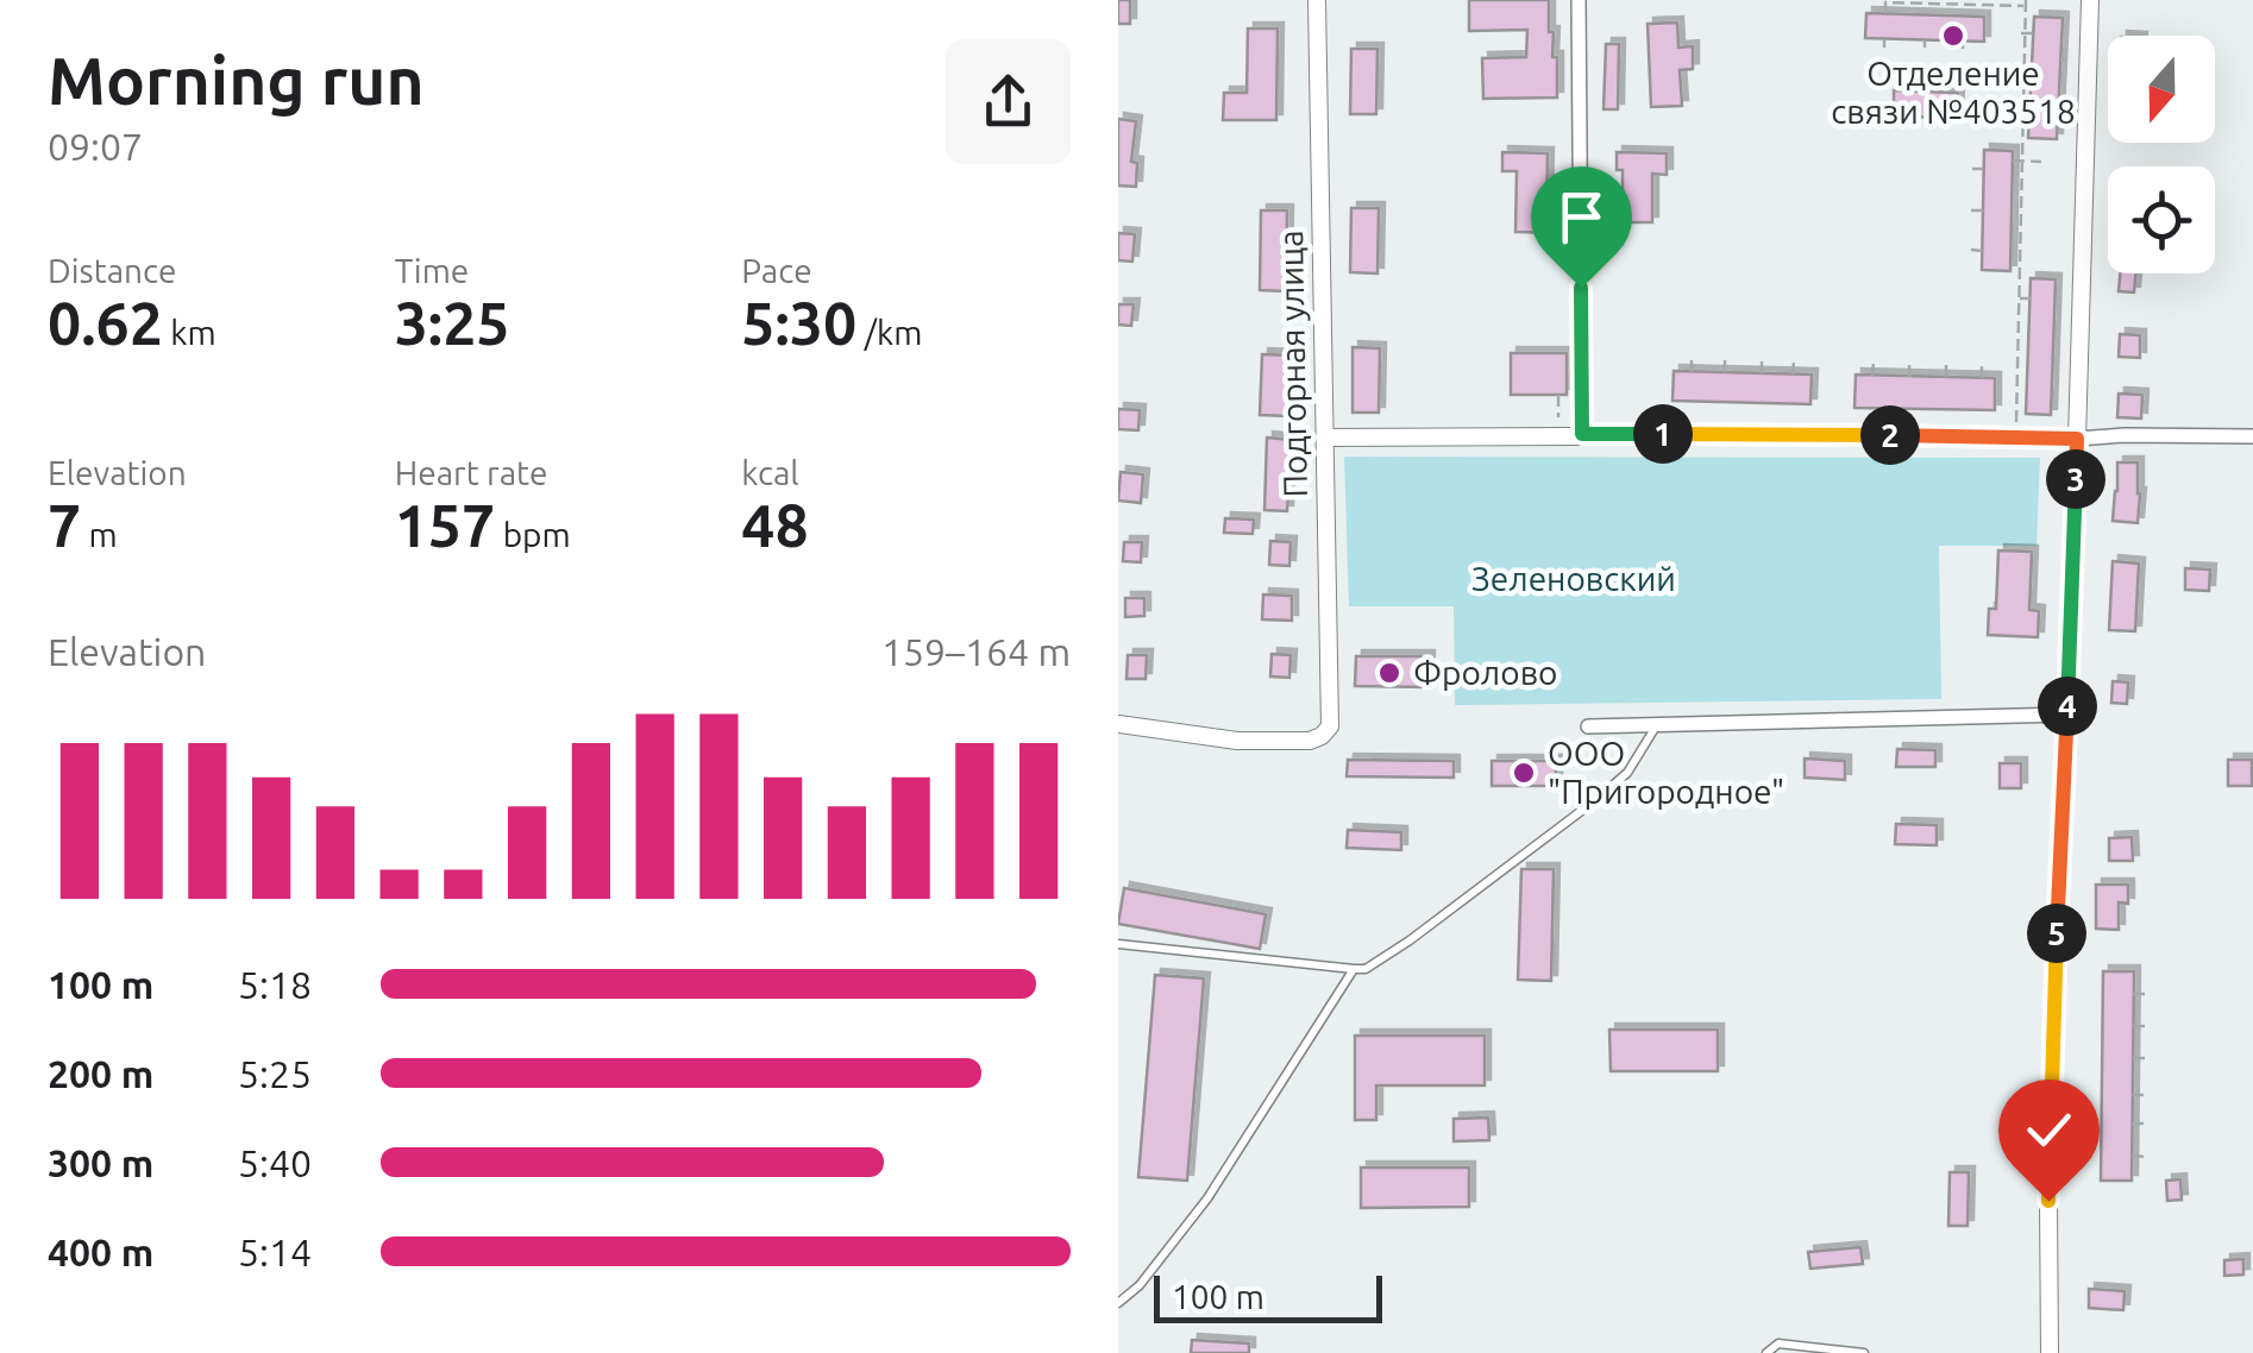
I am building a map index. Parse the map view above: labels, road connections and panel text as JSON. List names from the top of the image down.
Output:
{
  "streets": {
    "street": ["Подгорная улица"]
  },
  "parks": ["Зеленовский"],
  "places": ["Отделение связи №403518", "Фролово", "ООО \"Пригородное\""],
  "scale_bar": "100 m",
  "north": "bottom",
  "page": {
    "heading": ["Morning run", "09:07"],
    "stats": [
      ["Distance", "0.62 km"],
      ["Time", "3:25"],
      ["Pace", "5:30 /km"],
      ["Elevation", "7 m"],
      ["Heart rate", "157 bpm"],
      ["kcal", "48"]
    ],
    "pins": [
      "1",
      "2",
      "3",
      "4",
      "5"
    ],
    "chart": ["Elevation", "159–164 m"],
    "list": [
      {
        "name": "100 m",
        "note": "5:18"
      },
      {
        "name": "200 m",
        "note": "5:25"
      },
      {
        "name": "300 m",
        "note": "5:40"
      },
      {
        "name": "400 m",
        "note": "5:14"
      }
    ],
    "scale": "100 m"
  }
}
